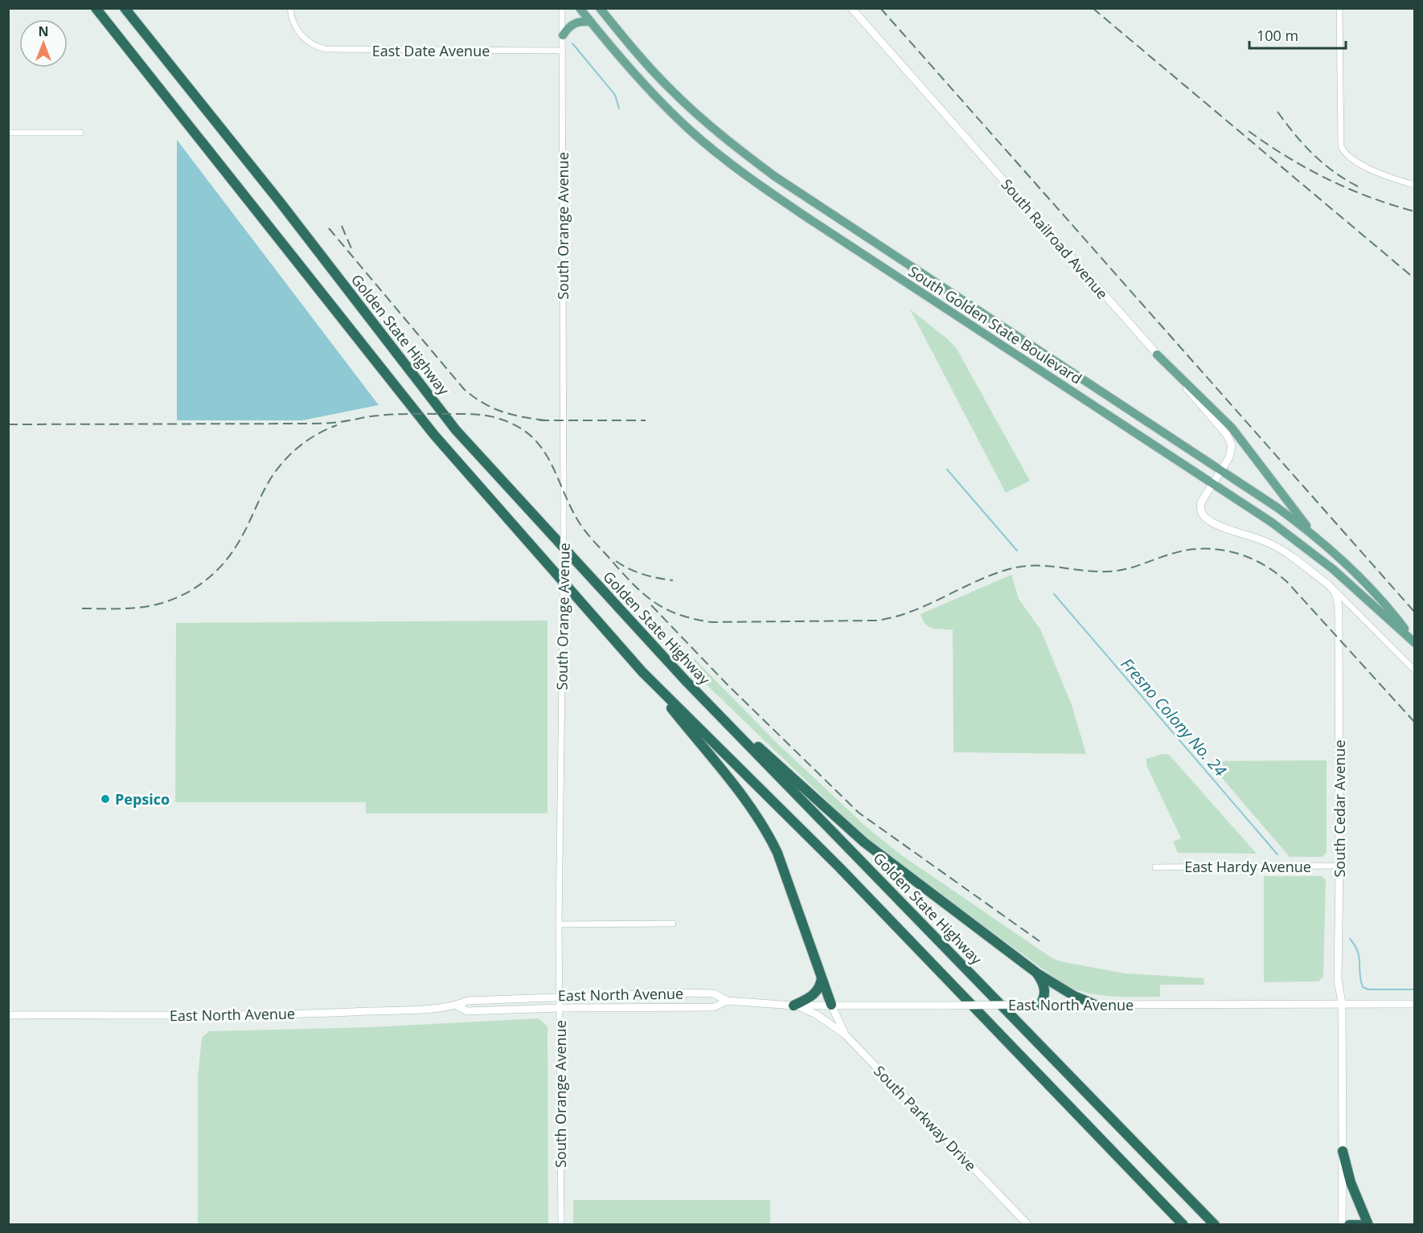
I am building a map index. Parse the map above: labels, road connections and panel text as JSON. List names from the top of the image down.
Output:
{
  "streets": {
    "highway": ["Golden State Highway"],
    "main road": ["South Golden State Boulevard"],
    "street": [
      "East Date Avenue",
      "South Orange Avenue",
      "South Railroad Avenue",
      "South Cedar Avenue",
      "East Hardy Avenue",
      "East North Avenue",
      "South Parkway Drive"
    ]
  },
  "crossings": [
    ["East Date Avenue", "South Orange Avenue"],
    ["South Orange Avenue", "East North Avenue"],
    ["South Railroad Avenue", "South Golden State Boulevard"],
    ["South Cedar Avenue", "East Hardy Avenue"],
    ["South Cedar Avenue", "East North Avenue"],
    ["East North Avenue", "South Parkway Drive"]
  ],
  "water": ["Fresno Colony No. 24"],
  "places": ["Pepsico"],
  "scale_bar": "100 m",
  "north": "top"
}
